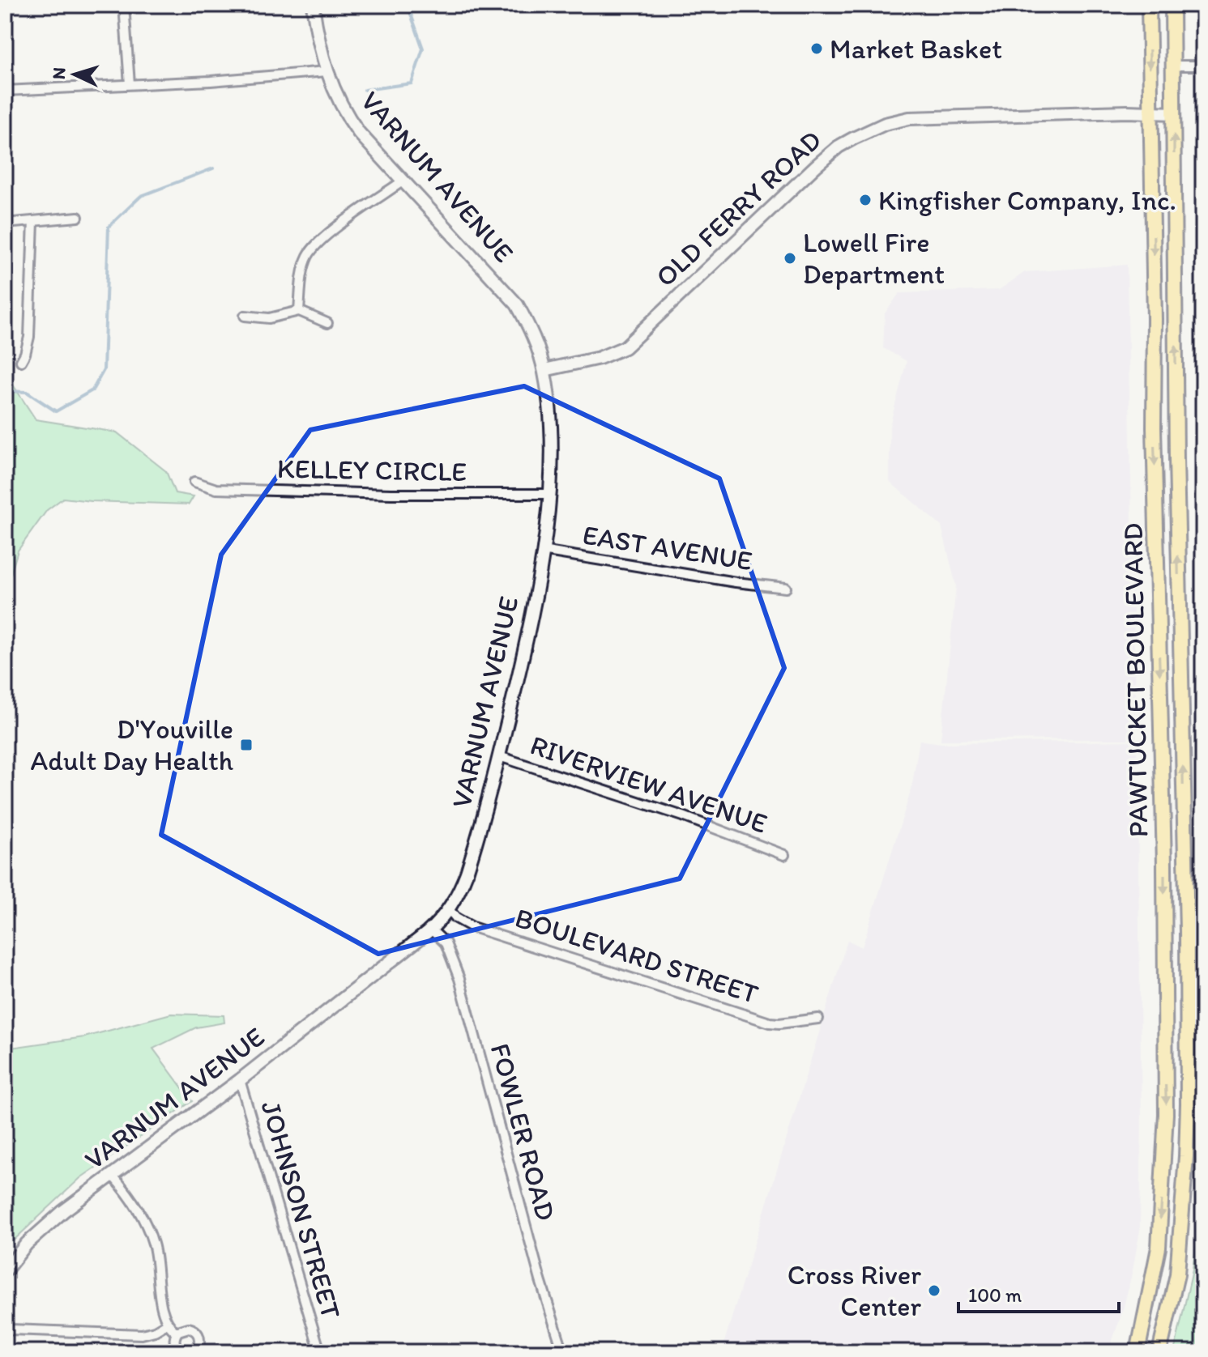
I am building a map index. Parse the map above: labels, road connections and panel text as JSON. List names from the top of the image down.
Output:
{
  "streets": {
    "main road": ["VARNUM AVENUE", "OLD FERRY ROAD", "PAWTUCKET BOULEVARD"],
    "street": [
      "KELLEY CIRCLE",
      "EAST AVENUE",
      "RIVERVIEW AVENUE",
      "BOULEVARD STREET",
      "FOWLER ROAD",
      "JOHNSON STREET"
    ]
  },
  "crossings": [
    ["VARNUM AVENUE", "OLD FERRY ROAD"],
    ["VARNUM AVENUE", "KELLEY CIRCLE"],
    ["VARNUM AVENUE", "EAST AVENUE"],
    ["VARNUM AVENUE", "RIVERVIEW AVENUE"],
    ["VARNUM AVENUE", "BOULEVARD STREET"],
    ["VARNUM AVENUE", "FOWLER ROAD"],
    ["VARNUM AVENUE", "JOHNSON STREET"],
    ["OLD FERRY ROAD", "PAWTUCKET BOULEVARD"]
  ],
  "places": {
    "other": [
      "Market Basket",
      "Kingfisher Company, Inc.",
      "Lowell Fire Department",
      "Cross River Center"
    ],
    "transit": ["D'Youville Adult Day Health"]
  },
  "scale_bar": "100 m",
  "north": "left"
}
